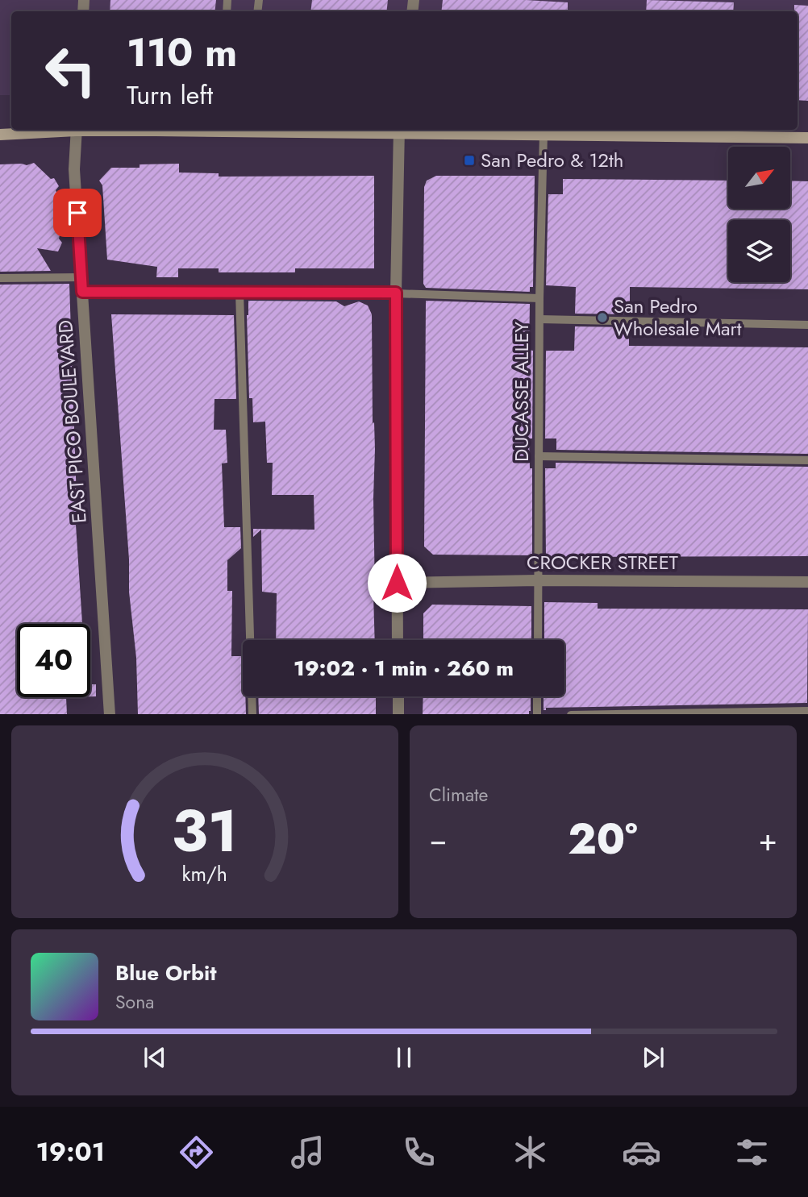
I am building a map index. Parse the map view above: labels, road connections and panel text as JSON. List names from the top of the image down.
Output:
{
  "streets": {
    "street": ["EAST PICO BOULEVARD", "CROCKER STREET"],
    "lane": ["DUCASSE ALLEY"]
  },
  "crossings": [
    ["DUCASSE ALLEY", "CROCKER STREET"]
  ],
  "places": {
    "transit": ["San Pedro & 12th"],
    "other": ["San Pedro Wholesale Mart"]
  },
  "north": "top right",
  "page": {
    "turn": ["110 m", "Turn left"],
    "limit": "40",
    "trip": "19:02 · 1 min · 260 m",
    "tile": "Climate",
    "heat": ["−", "20°", "+"],
    "song": ["Blue Orbit", "Sona"],
    "tabs": "19:01",
    "gauge": ["31", "km/h"]
  }
}
